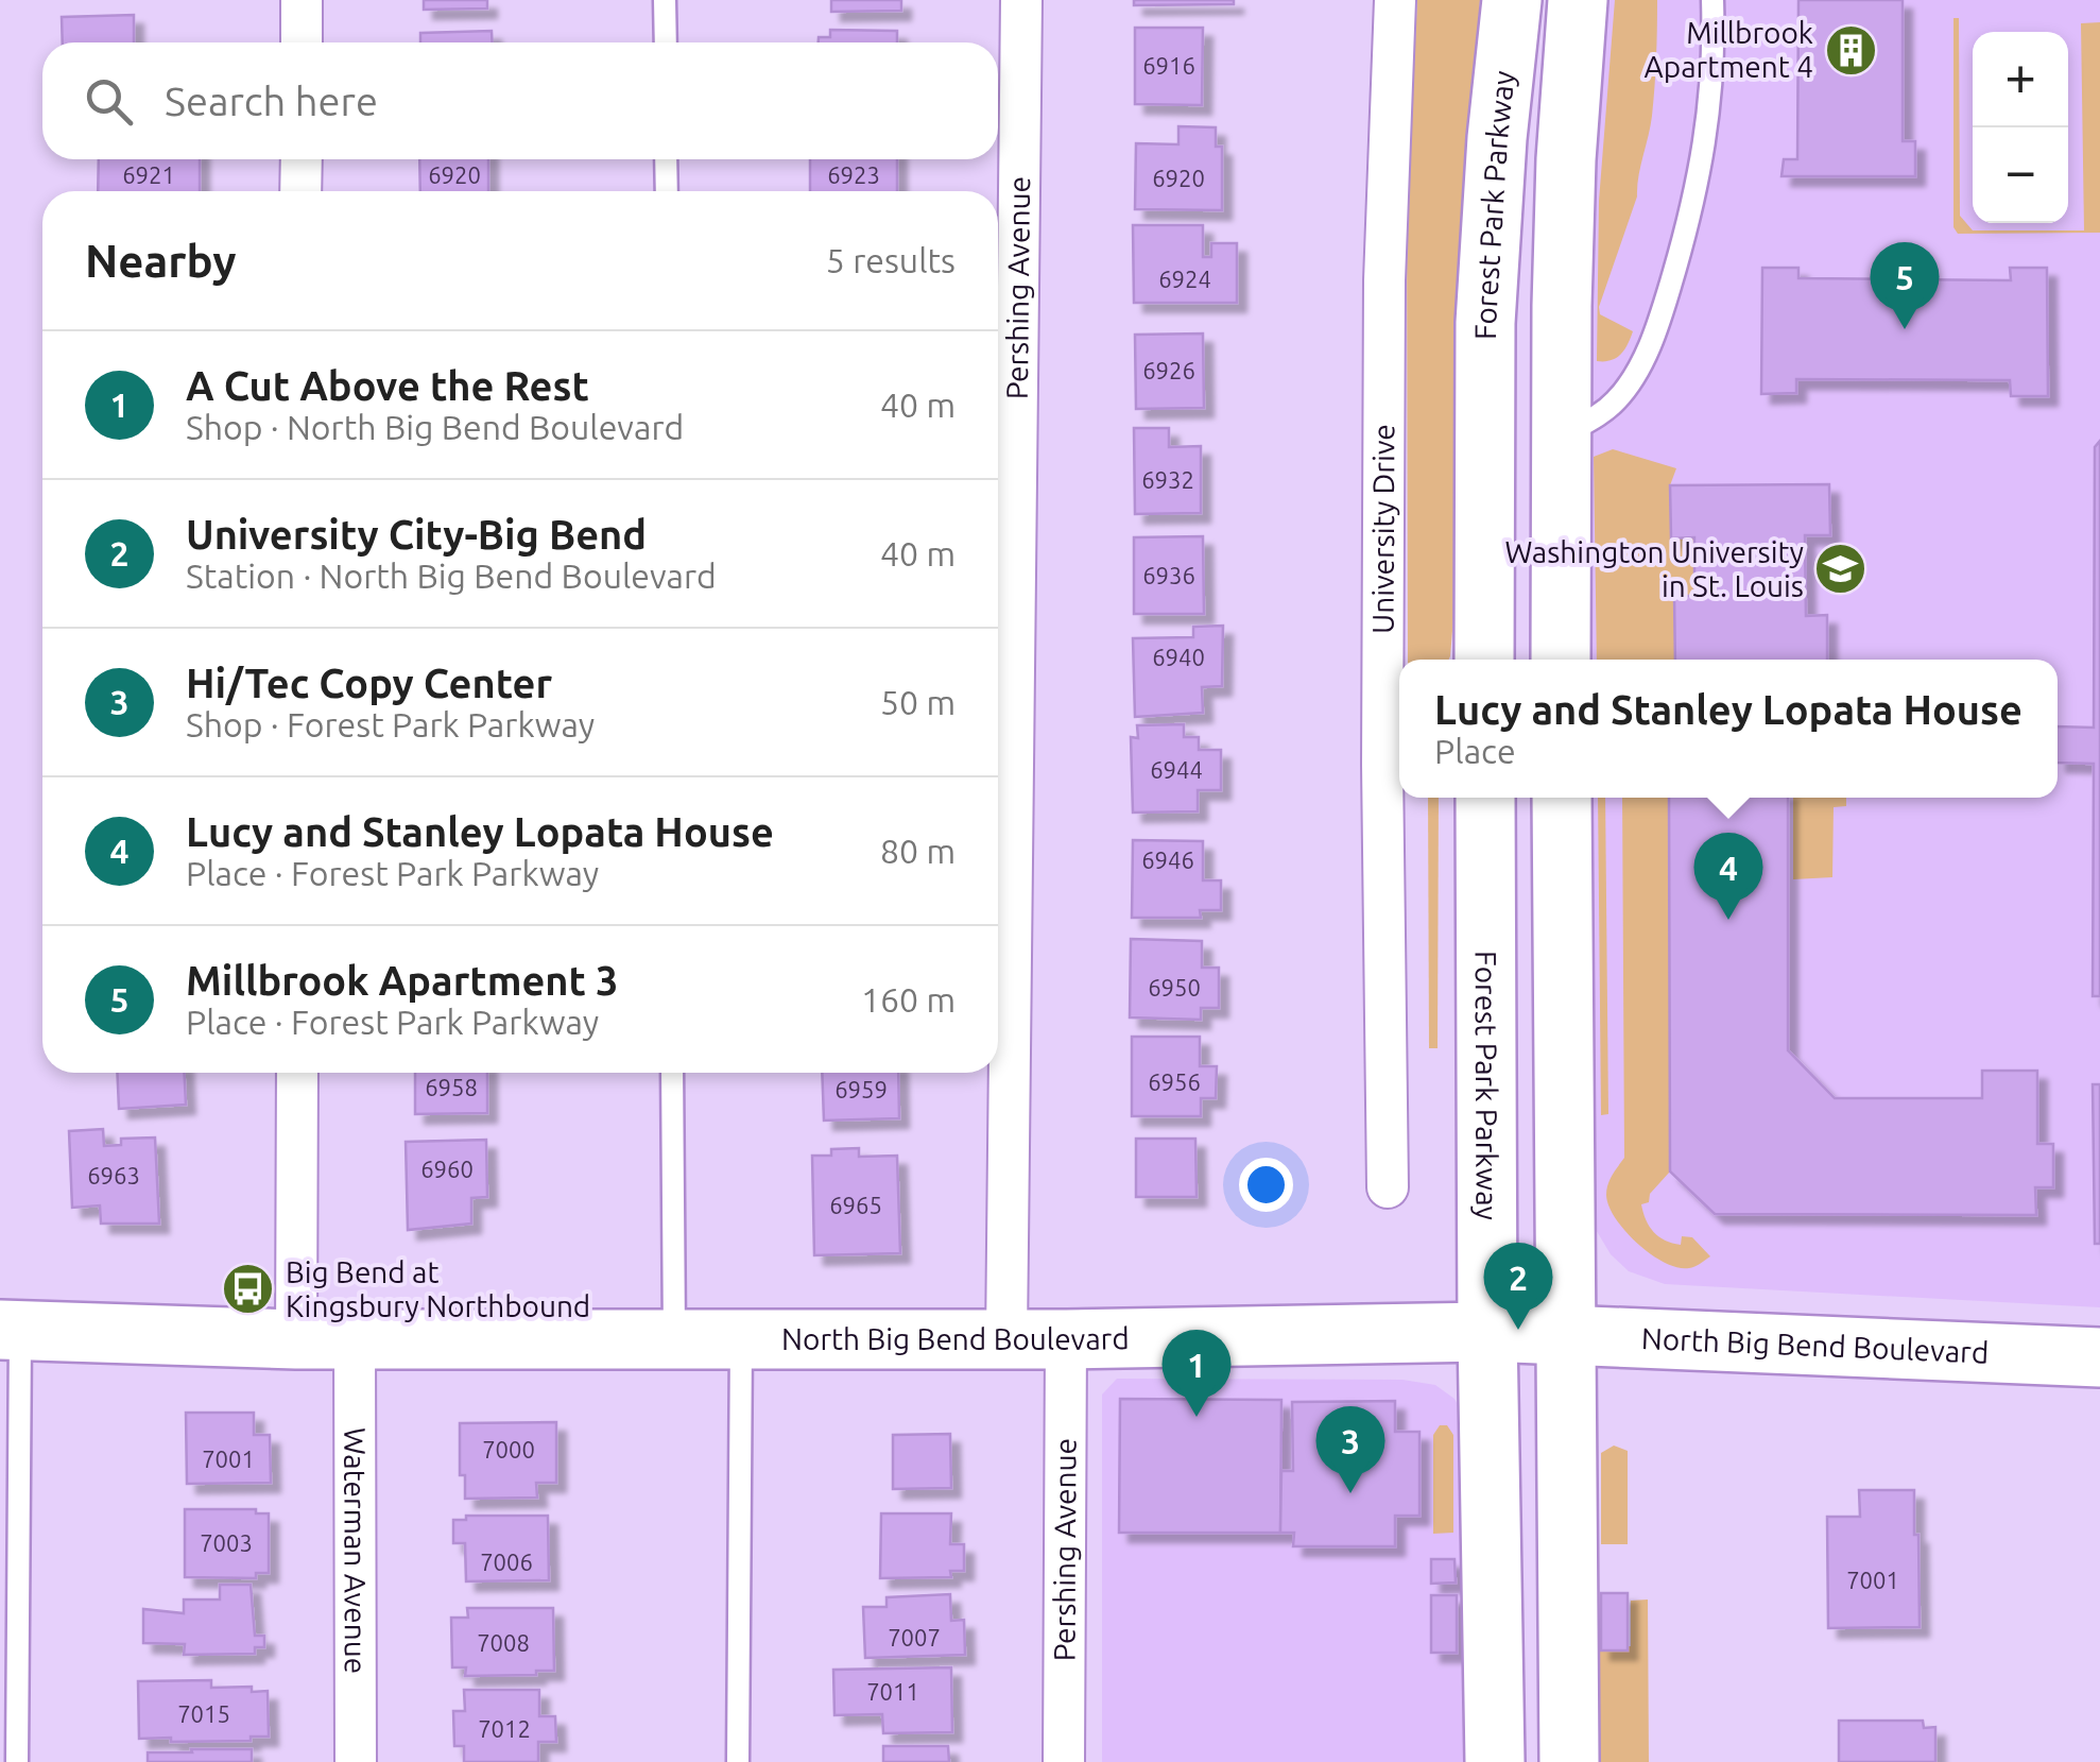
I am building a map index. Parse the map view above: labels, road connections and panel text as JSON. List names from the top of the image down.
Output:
{
  "streets": {
    "main road": ["Forest Park Parkway", "North Big Bend Boulevard"],
    "street": ["Pershing Avenue", "University Drive", "Waterman Avenue"]
  },
  "crossings": [
    ["Forest Park Parkway", "North Big Bend Boulevard"],
    ["Pershing Avenue", "North Big Bend Boulevard"],
    ["North Big Bend Boulevard", "Waterman Avenue"]
  ],
  "places": {
    "building": ["Millbrook Apartment 4"],
    "school or university": ["Washington University in St. Louis"],
    "bus stop": ["Big Bend at Kingsbury Northbound"]
  },
  "house_numbers": [
    "6916",
    "6921",
    "6920",
    "6923",
    "6920",
    "6924",
    "6926",
    "6932",
    "6936",
    "6940",
    "6944",
    "6946",
    "6950",
    "6956",
    "6958",
    "6959",
    "6960",
    "6963",
    "6965",
    "7000",
    "7001",
    "7003",
    "7006",
    "7001",
    "7007",
    "7008",
    "7011",
    "7015",
    "7012"
  ],
  "page": {
    "map_buttons": ["+", "−"],
    "search": "Search here",
    "heading": ["Nearby", "5 results"],
    "pins": [
      "5",
      "4",
      "2",
      "1",
      "3"
    ],
    "list": [
      {
        "mark": "1",
        "name": "A Cut Above the Rest",
        "note": "Shop · North Big Bend Boulevard",
        "value": "40 m"
      },
      {
        "mark": "2",
        "name": "University City-Big Bend",
        "note": "Station · North Big Bend Boulevard",
        "value": "40 m"
      },
      {
        "mark": "3",
        "name": "Hi/Tec Copy Center",
        "note": "Shop · Forest Park Parkway",
        "value": "50 m"
      },
      {
        "mark": "4",
        "name": "Lucy and Stanley Lopata House",
        "note": "Place · Forest Park Parkway",
        "value": "80 m"
      },
      {
        "mark": "5",
        "name": "Millbrook Apartment 3",
        "note": "Place · Forest Park Parkway",
        "value": "160 m"
      }
    ],
    "popup": ["Lucy and Stanley Lopata House", "Place"]
  }
}
